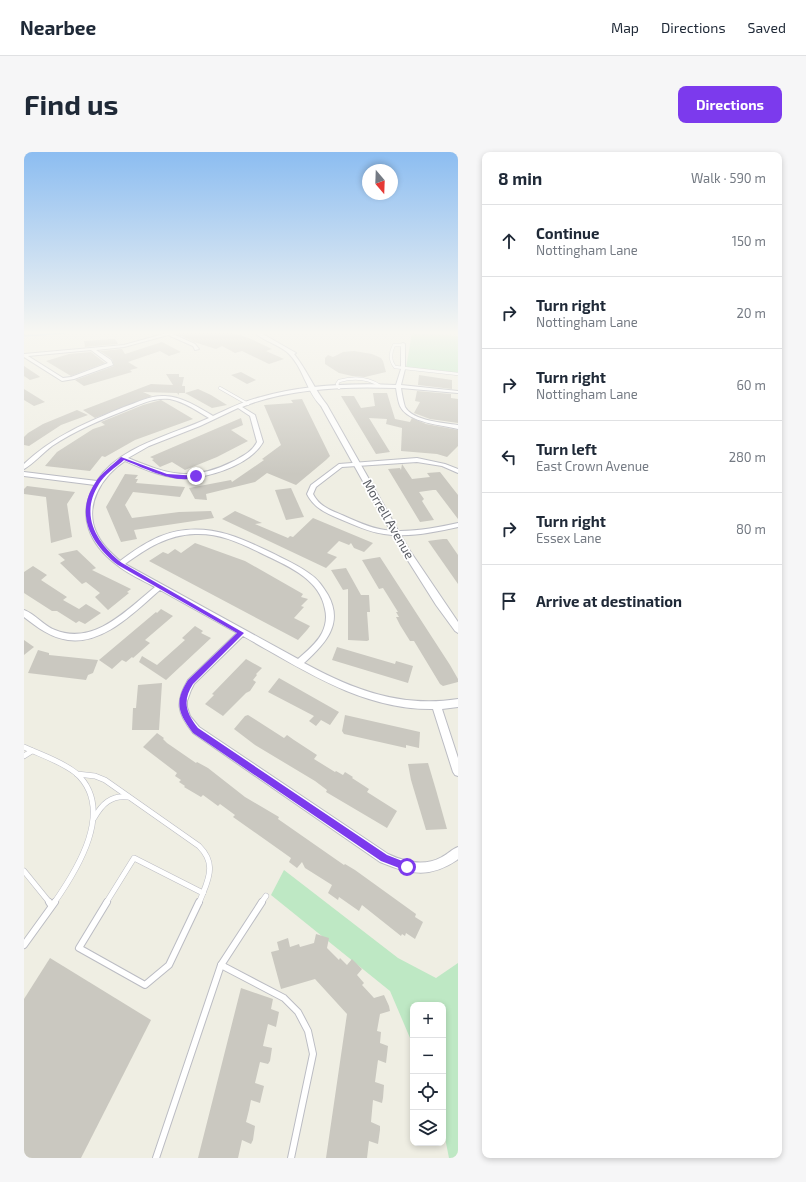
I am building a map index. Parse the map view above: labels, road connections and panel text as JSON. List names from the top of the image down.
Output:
{
  "streets": {
    "street": ["Morrell Avenue"]
  },
  "north": "bottom",
  "page": {
    "header": "Nearbee",
    "nav": ["Map", "Directions", "Saved"],
    "buttons": "Directions",
    "title": "Find us",
    "heading": ["8 min", "Walk · 590 m"],
    "list": [
      ["Continue", "Nottingham Lane", "150 m"],
      ["Turn right", "Nottingham Lane", "20 m"],
      ["Turn right", "Nottingham Lane", "60 m"],
      ["Turn left", "East Crown Avenue", "280 m"],
      ["Turn right", "Essex Lane", "80 m"],
      "Arrive at destination"
    ],
    "map_buttons": ["+", "−"]
  }
}
